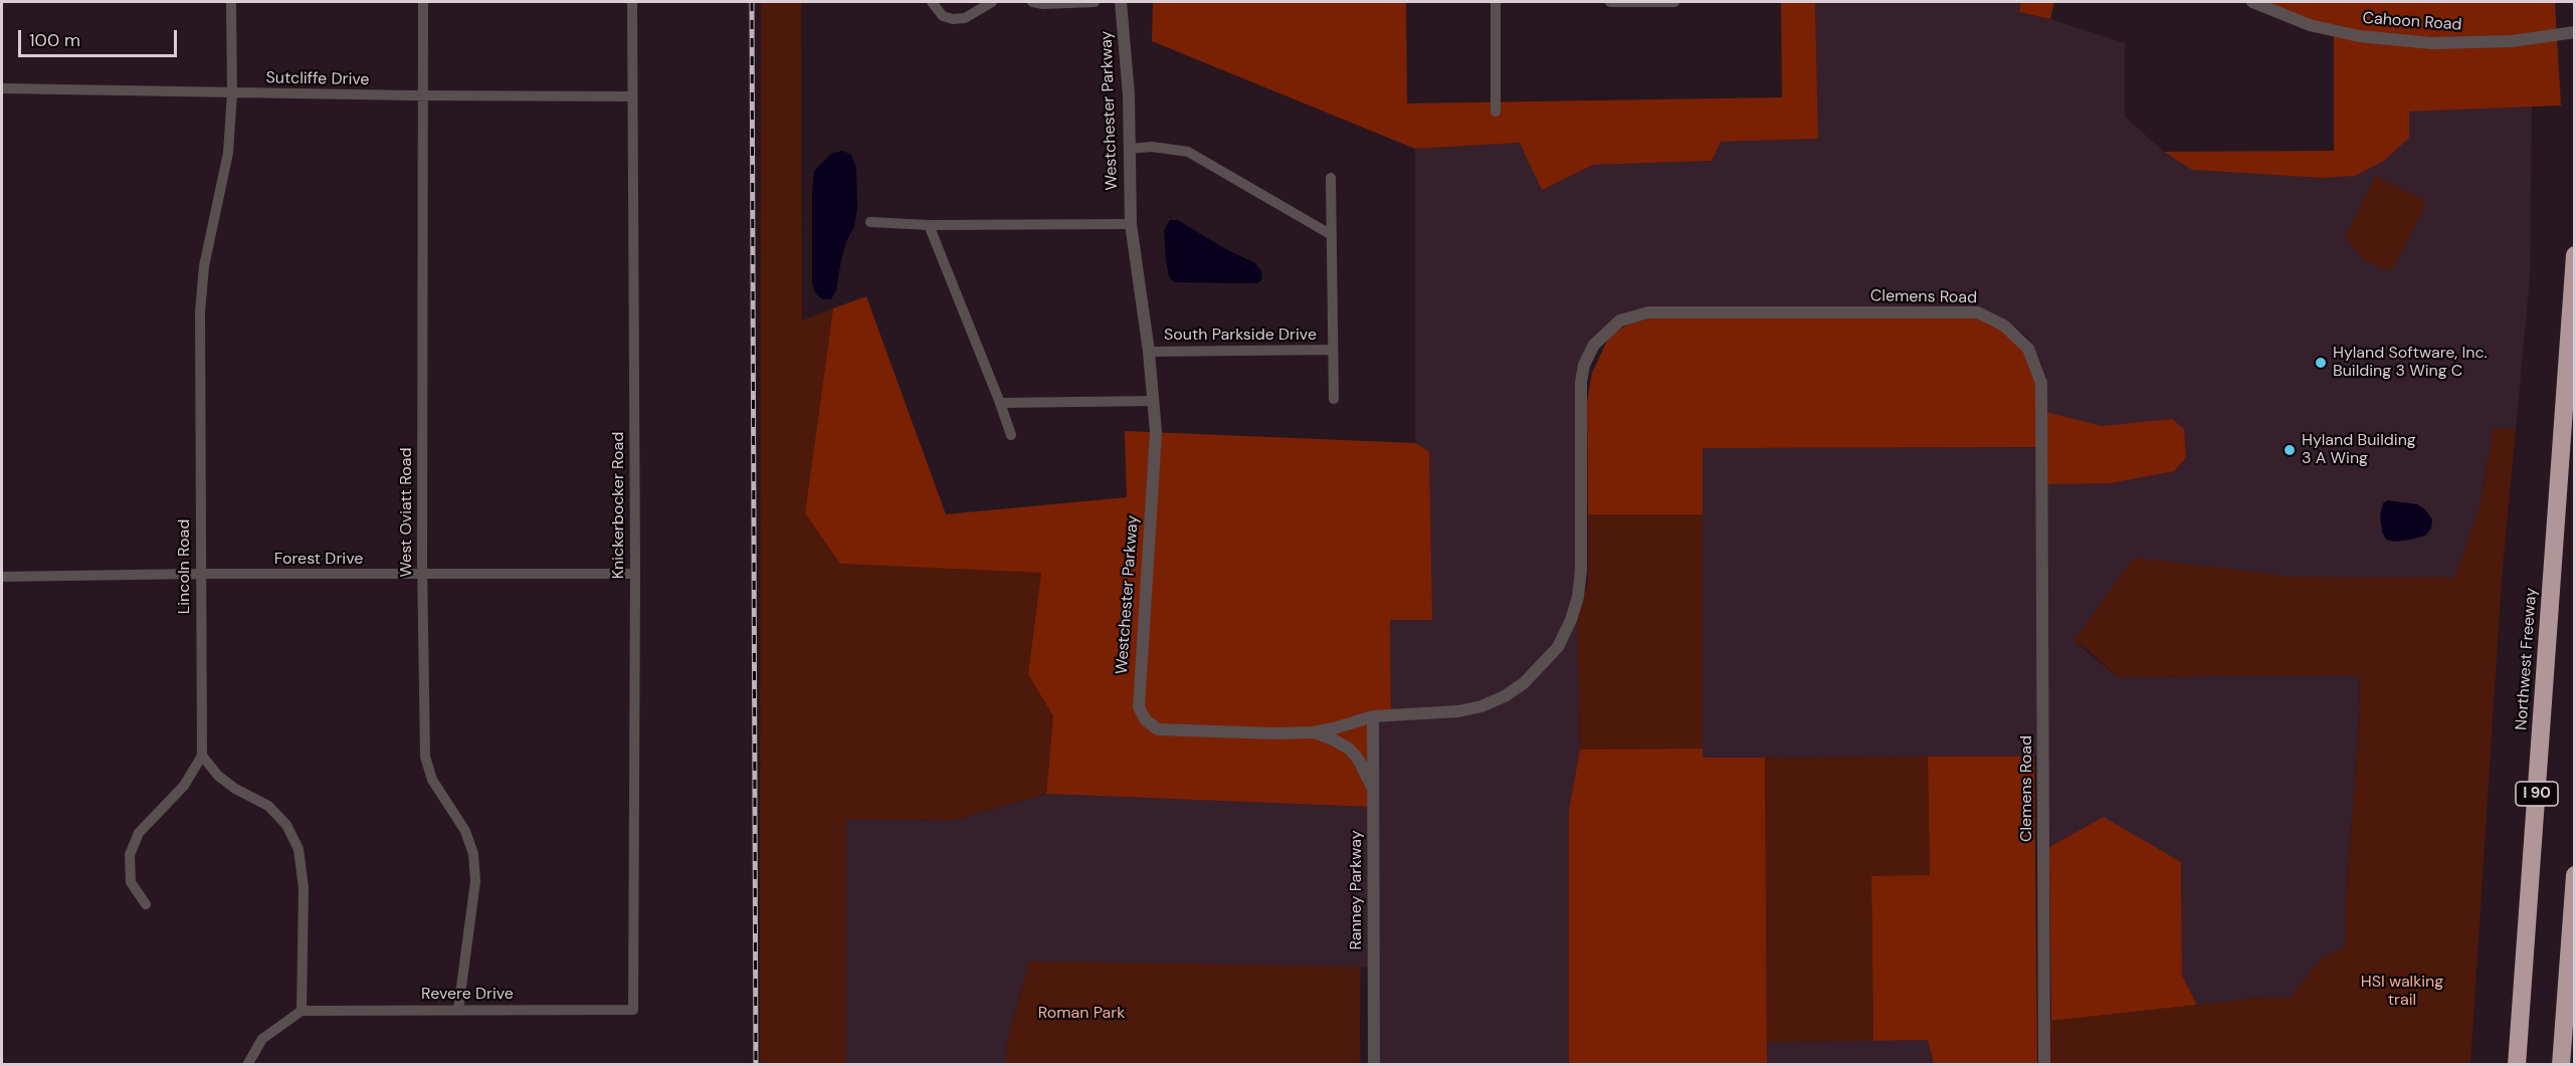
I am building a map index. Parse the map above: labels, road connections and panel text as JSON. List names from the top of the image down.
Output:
{
  "streets": {
    "highway": ["Northwest Freeway", "I 90"],
    "street": [
      "Cahoon Road",
      "Sutcliffe Drive",
      "Westchester Parkway",
      "Clemens Road",
      "South Parkside Drive",
      "Knickerbocker Road",
      "West Oviatt Road",
      "Forest Drive",
      "Lincoln Road",
      "Ranney Parkway",
      "Revere Drive"
    ]
  },
  "crossings": [
    ["Sutcliffe Drive", "Knickerbocker Road"],
    ["Sutcliffe Drive", "West Oviatt Road"],
    ["Sutcliffe Drive", "Lincoln Road"],
    ["Westchester Parkway", "Clemens Road"],
    ["Westchester Parkway", "South Parkside Drive"],
    ["Westchester Parkway", "Ranney Parkway"],
    ["Knickerbocker Road", "Forest Drive"],
    ["Knickerbocker Road", "Revere Drive"],
    ["West Oviatt Road", "Forest Drive"],
    ["West Oviatt Road", "Revere Drive"],
    ["Forest Drive", "Lincoln Road"]
  ],
  "parks": ["HSI walking trail", "Roman Park"],
  "places": ["Hyland Software, Inc. Building 3 Wing C", "Hyland Building 3 A Wing"],
  "scale_bar": "100 m"
}
